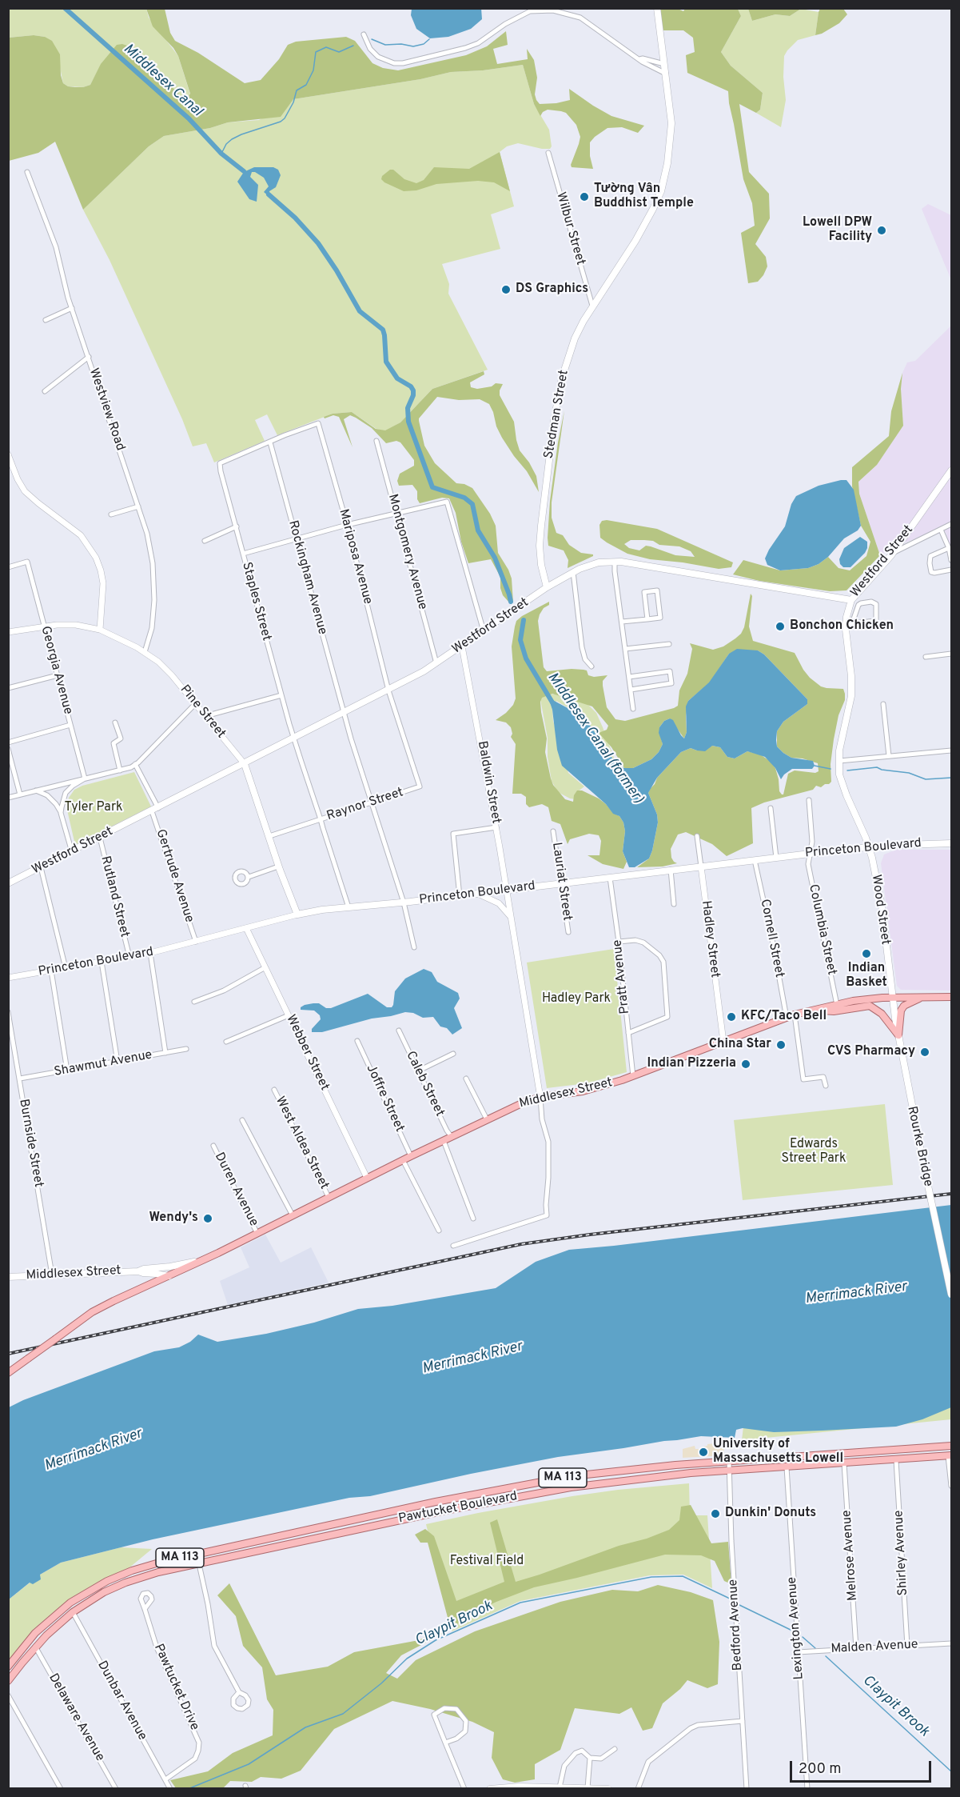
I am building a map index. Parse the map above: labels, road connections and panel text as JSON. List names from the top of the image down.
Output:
{
  "streets": {
    "main road": [
      "Stedman Street",
      "Westford Street",
      "Pine Street",
      "Princeton Boulevard",
      "Wood Street",
      "Middlesex Street",
      "Rourke Bridge",
      "MA 113",
      "Pawtucket Boulevard"
    ],
    "street": [
      "Wilbur Street",
      "Westview Road",
      "Montgomery Avenue",
      "Mariposa Avenue",
      "Rockingham Avenue",
      "Staples Street",
      "Georgia Avenue",
      "Baldwin Street",
      "Raynor Street",
      "Gertrude Avenue",
      "Lauriat Street",
      "Rutland Street",
      "Columbia Street",
      "Cornell Street",
      "Hadley Street",
      "Pratt Avenue",
      "Webber Street",
      "Shawmut Avenue",
      "Caleb Street",
      "Joffre Street",
      "Burnside Street",
      "West Aldea Street",
      "Duren Avenue",
      "Shirley Avenue",
      "Melrose Avenue",
      "Bedford Avenue",
      "Lexington Avenue",
      "Malden Avenue",
      "Pawtucket Drive",
      "Dunbar Avenue",
      "Delaware Avenue"
    ]
  },
  "crossings": [
    ["Wilbur Street", "Stedman Street"],
    ["Westview Road", "Pine Street"],
    ["Stedman Street", "Westford Street"],
    ["Montgomery Avenue", "Westford Street"],
    ["Mariposa Avenue", "Westford Street"],
    ["Mariposa Avenue", "Rockingham Avenue"],
    ["Mariposa Avenue", "Staples Street"],
    ["Mariposa Avenue", "Raynor Street"],
    ["Westford Street", "Rockingham Avenue"],
    ["Westford Street", "Staples Street"],
    ["Westford Street", "Pine Street"],
    ["Westford Street", "Baldwin Street"],
    ["Westford Street", "Raynor Street"],
    ["Westford Street", "Gertrude Avenue"],
    ["Westford Street", "Rutland Street"],
    ["Westford Street", "Wood Street"],
    ["Rockingham Avenue", "Staples Street"],
    ["Rockingham Avenue", "Raynor Street"],
    ["Rockingham Avenue", "Princeton Boulevard"],
    ["Staples Street", "Raynor Street"],
    ["Staples Street", "Princeton Boulevard"],
    ["Georgia Avenue", "Pine Street"],
    ["Pine Street", "Raynor Street"],
    ["Pine Street", "Princeton Boulevard"],
    ["Baldwin Street", "Princeton Boulevard"],
    ["Baldwin Street", "Middlesex Street"],
    ["Princeton Boulevard", "Gertrude Avenue"],
    ["Princeton Boulevard", "Lauriat Street"],
    ["Princeton Boulevard", "Rutland Street"],
    ["Princeton Boulevard", "Wood Street"],
    ["Princeton Boulevard", "Columbia Street"],
    ["Princeton Boulevard", "Cornell Street"],
    ["Princeton Boulevard", "Hadley Street"],
    ["Princeton Boulevard", "Pratt Avenue"],
    ["Princeton Boulevard", "Webber Street"],
    ["Wood Street", "Middlesex Street"],
    ["Wood Street", "Rourke Bridge"],
    ["Columbia Street", "Middlesex Street"],
    ["Cornell Street", "Middlesex Street"],
    ["Hadley Street", "Middlesex Street"],
    ["Pratt Avenue", "Middlesex Street"],
    ["Webber Street", "Middlesex Street"],
    ["Shawmut Avenue", "Burnside Street"],
    ["Caleb Street", "Middlesex Street"],
    ["Middlesex Street", "Joffre Street"],
    ["Middlesex Street", "Burnside Street"],
    ["Middlesex Street", "West Aldea Street"],
    ["Middlesex Street", "Rourke Bridge"],
    ["Middlesex Street", "Duren Avenue"],
    ["Pawtucket Boulevard", "Shirley Avenue"],
    ["Pawtucket Boulevard", "Melrose Avenue"],
    ["Pawtucket Boulevard", "Bedford Avenue"],
    ["Pawtucket Boulevard", "Lexington Avenue"],
    ["Pawtucket Boulevard", "Dunbar Avenue"],
    ["Pawtucket Boulevard", "Delaware Avenue"],
    ["Shirley Avenue", "Malden Avenue"],
    ["Melrose Avenue", "Malden Avenue"],
    ["Lexington Avenue", "Malden Avenue"],
    ["Pawtucket Drive", "Dunbar Avenue"]
  ],
  "water": [
    "Middlesex Canal",
    "MIddlesex Canal (former)",
    "Merrimack River",
    "Claypit Brook"
  ],
  "parks": [
    "Tyler Park",
    "Hadley Park",
    "Edwards Street Park",
    "Festival Field"
  ],
  "places": [
    "Tường Vân Buddhist Temple",
    "Lowell DPW Facility",
    "DS Graphics",
    "Bonchon Chicken",
    "Indian Basket",
    "KFC/Taco Bell",
    "China Star",
    "CVS Pharmacy",
    "Indian Pizzeria",
    "Wendy's",
    "University of Massachusetts Lowell",
    "Dunkin' Donuts"
  ],
  "scale_bar": "200 m"
}
